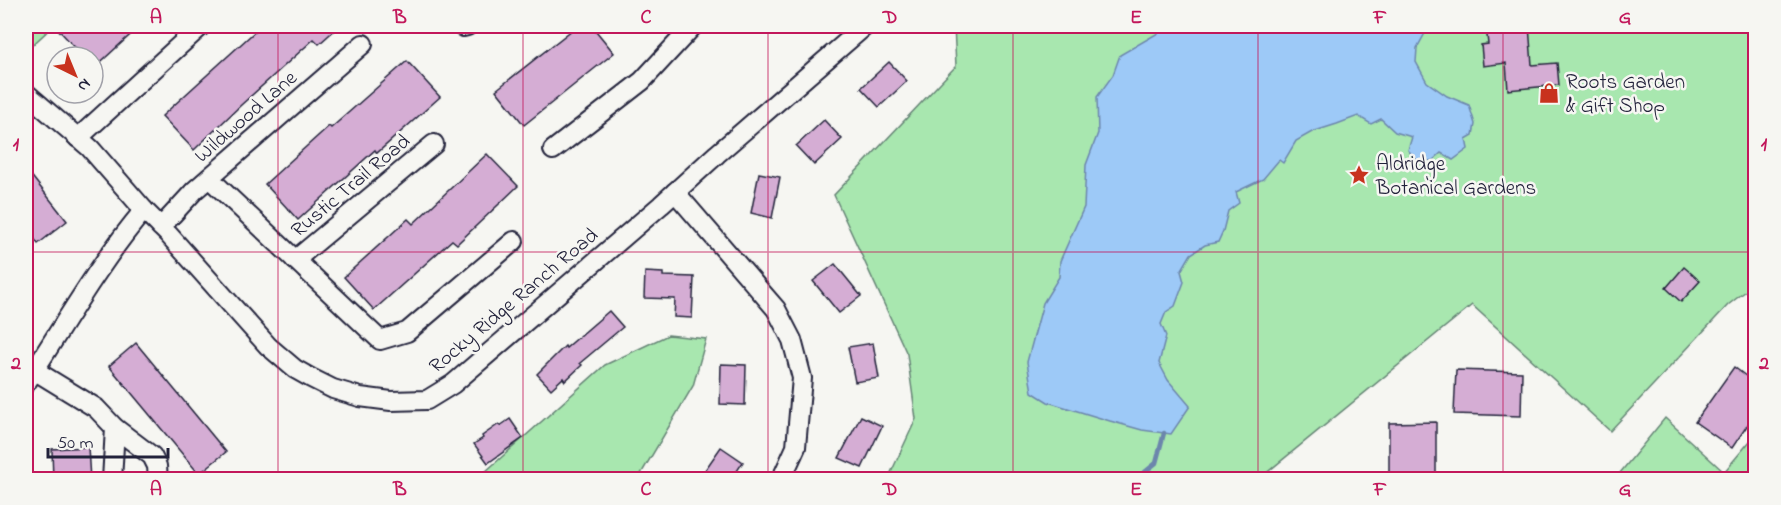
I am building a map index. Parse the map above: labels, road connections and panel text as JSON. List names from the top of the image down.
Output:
{
  "streets": {
    "street": ["Wildwood Lane", "Rustic Trail Road", "Rocky Ridge Ranch Road"]
  },
  "crossings": [
    ["Wildwood Lane", "Rustic Trail Road"],
    ["Wildwood Lane", "Rocky Ridge Ranch Road"]
  ],
  "places": {
    "shop": ["Roots Garden & Gift Shop"],
    "place": ["Aldridge Botanical Gardens"]
  },
  "scale_bar": "50 m",
  "north": "bottom right",
  "grid": {
    "columns": [
      "A",
      "B",
      "C",
      "D",
      "E",
      "F",
      "G"
    ],
    "rows": ["1", "2"]
  }
}
